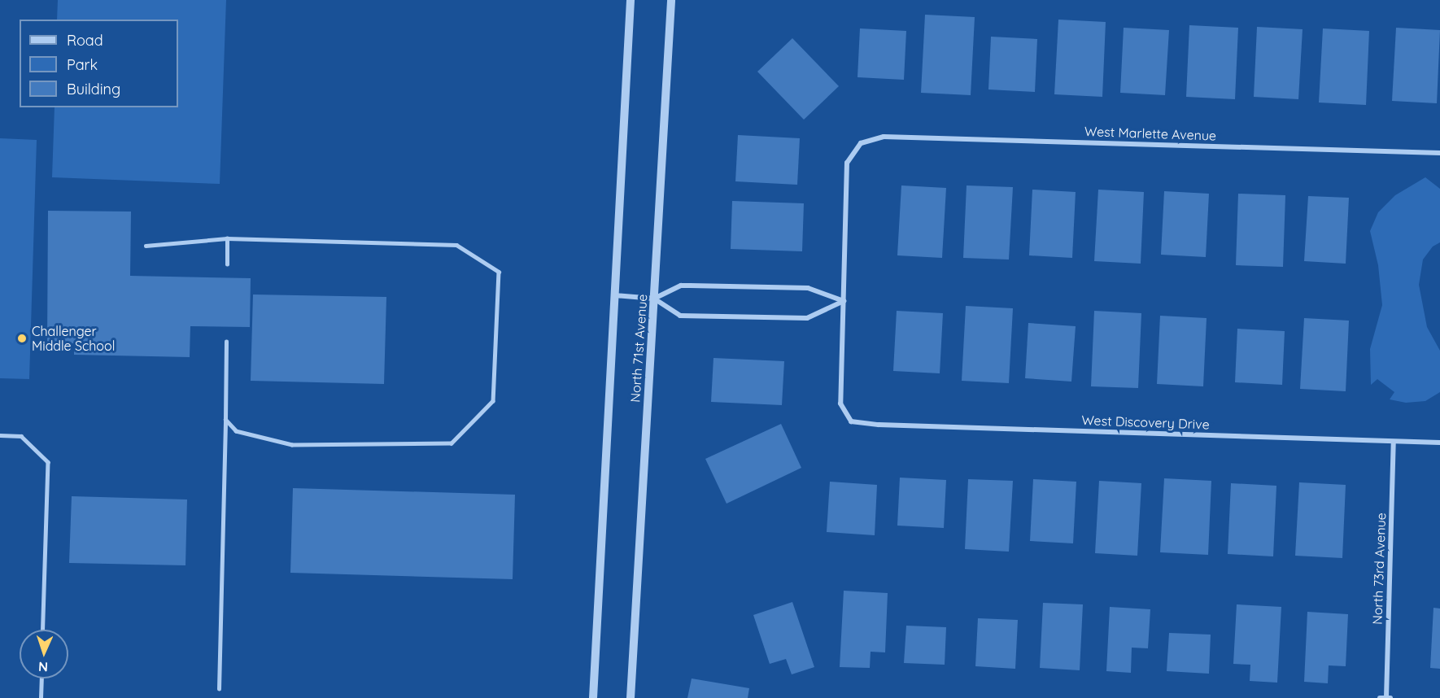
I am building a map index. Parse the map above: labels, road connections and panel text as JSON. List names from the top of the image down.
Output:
{
  "streets": {
    "street": [
      "West Marlette Avenue",
      "North 71st Avenue",
      "West Discovery Drive",
      "North 73rd Avenue"
    ]
  },
  "crossings": [
    ["West Marlette Avenue", "West Discovery Drive"],
    ["West Discovery Drive", "North 73rd Avenue"]
  ],
  "places": ["Challenger Middle School"],
  "legend": ["Road", "Park", "Building"],
  "north": "bottom"
}
